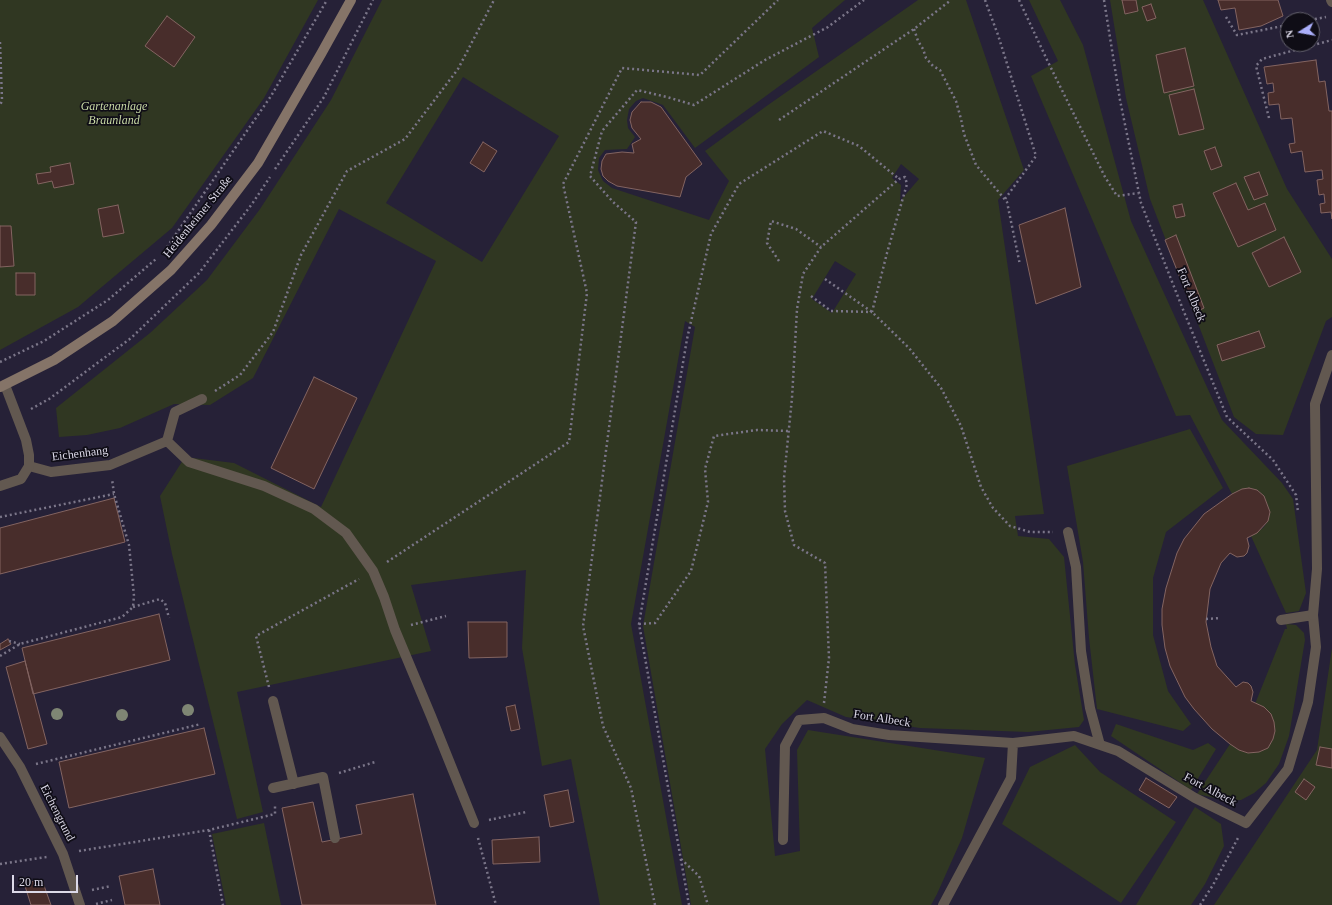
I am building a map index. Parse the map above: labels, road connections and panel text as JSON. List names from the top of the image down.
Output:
{
  "streets": {
    "main road": ["Heidenheimer Straße"],
    "street": ["Fort Albeck", "Eichenhang", "Eichengrund"]
  },
  "parks": ["Gartenanlage Braunland"],
  "scale_bar": "20 m",
  "north": "left"
}
